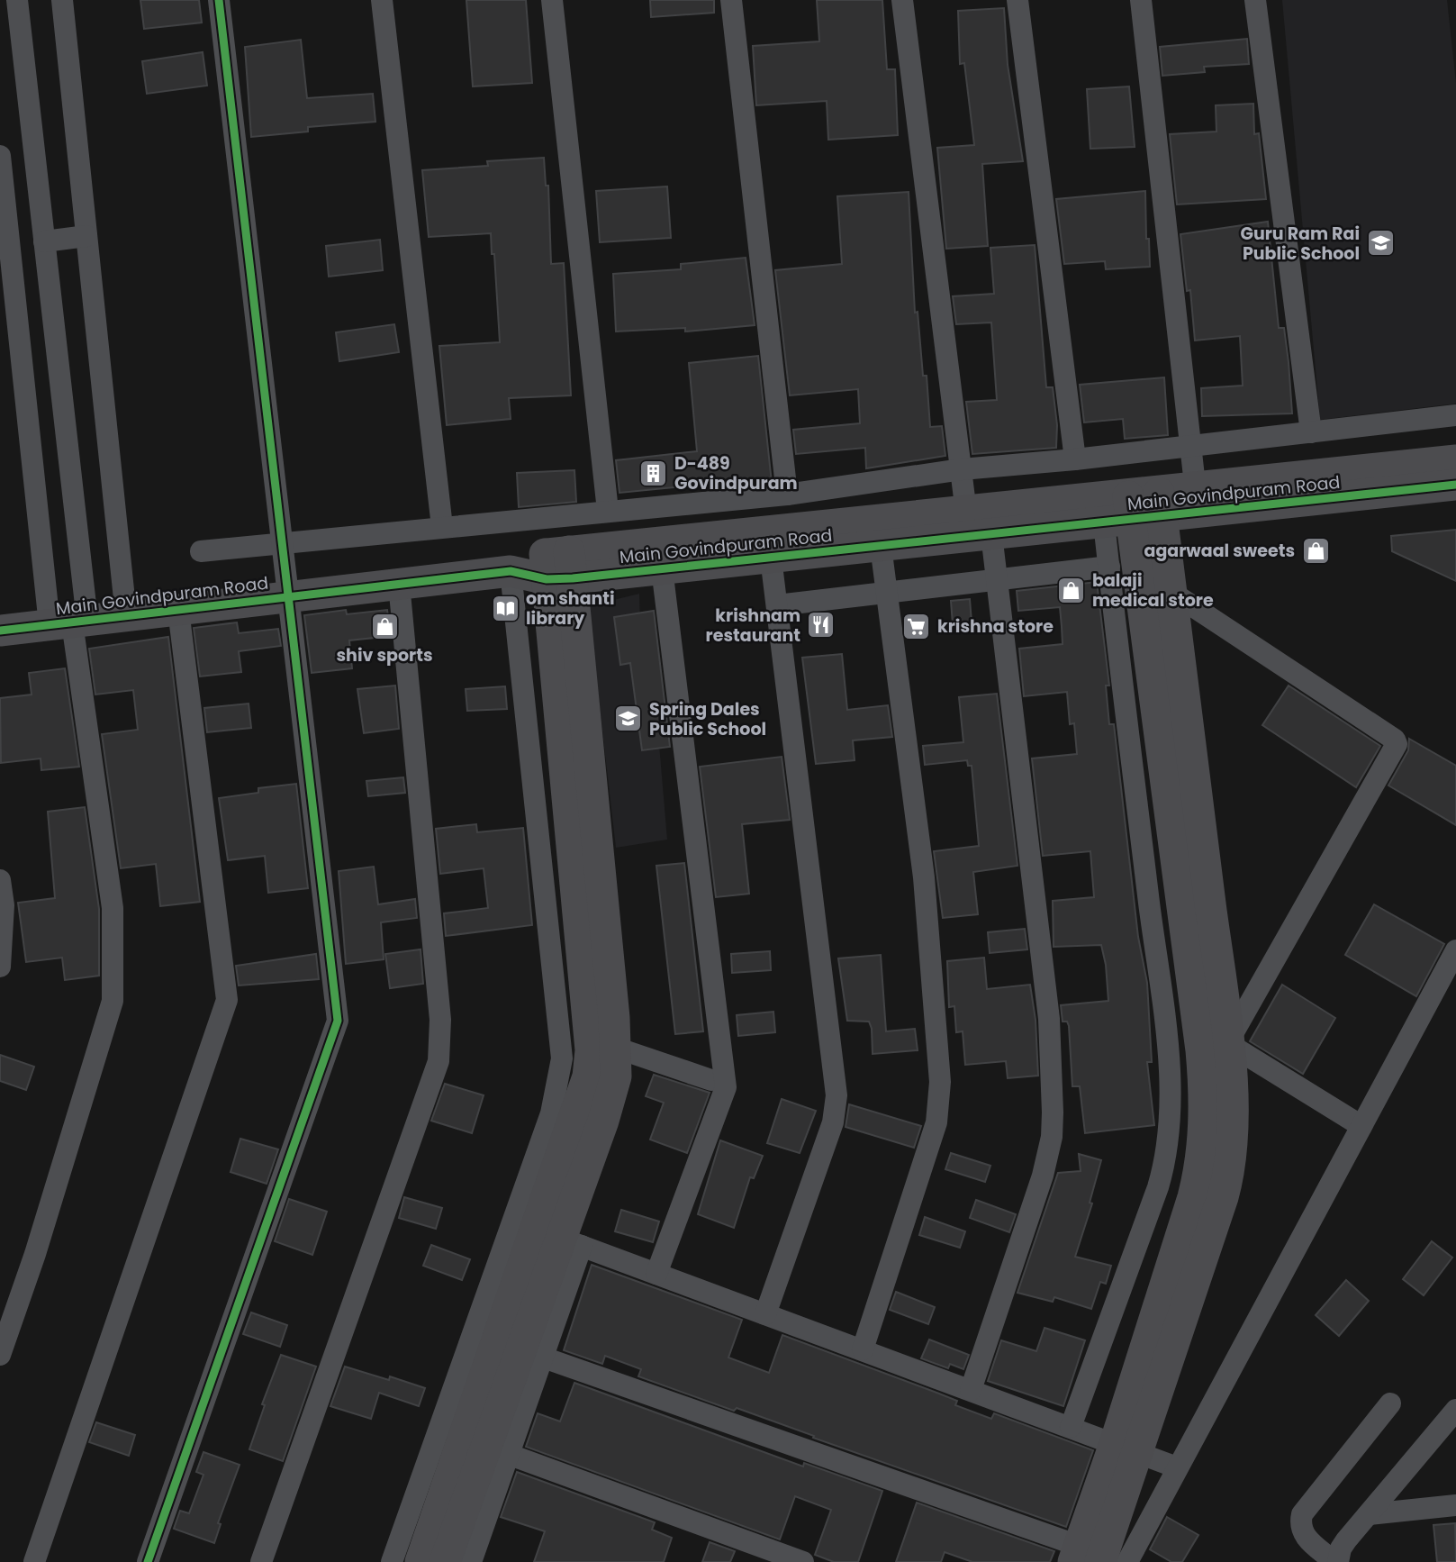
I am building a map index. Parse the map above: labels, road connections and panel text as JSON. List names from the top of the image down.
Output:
{
  "streets": {
    "street": ["Main Govindpuram Road"]
  },
  "places": {
    "school or university": ["Guru Ram Rai Public School", "Spring Dales Public School"],
    "building": ["D-489 Govindpuram"],
    "shop": ["agarwaal sweets", "balaji medical store", "shiv sports"],
    "library": ["om shanti library"],
    "restaurant": ["krishnam restaurant"],
    "supermarket": ["krishna store"]
  }
}
